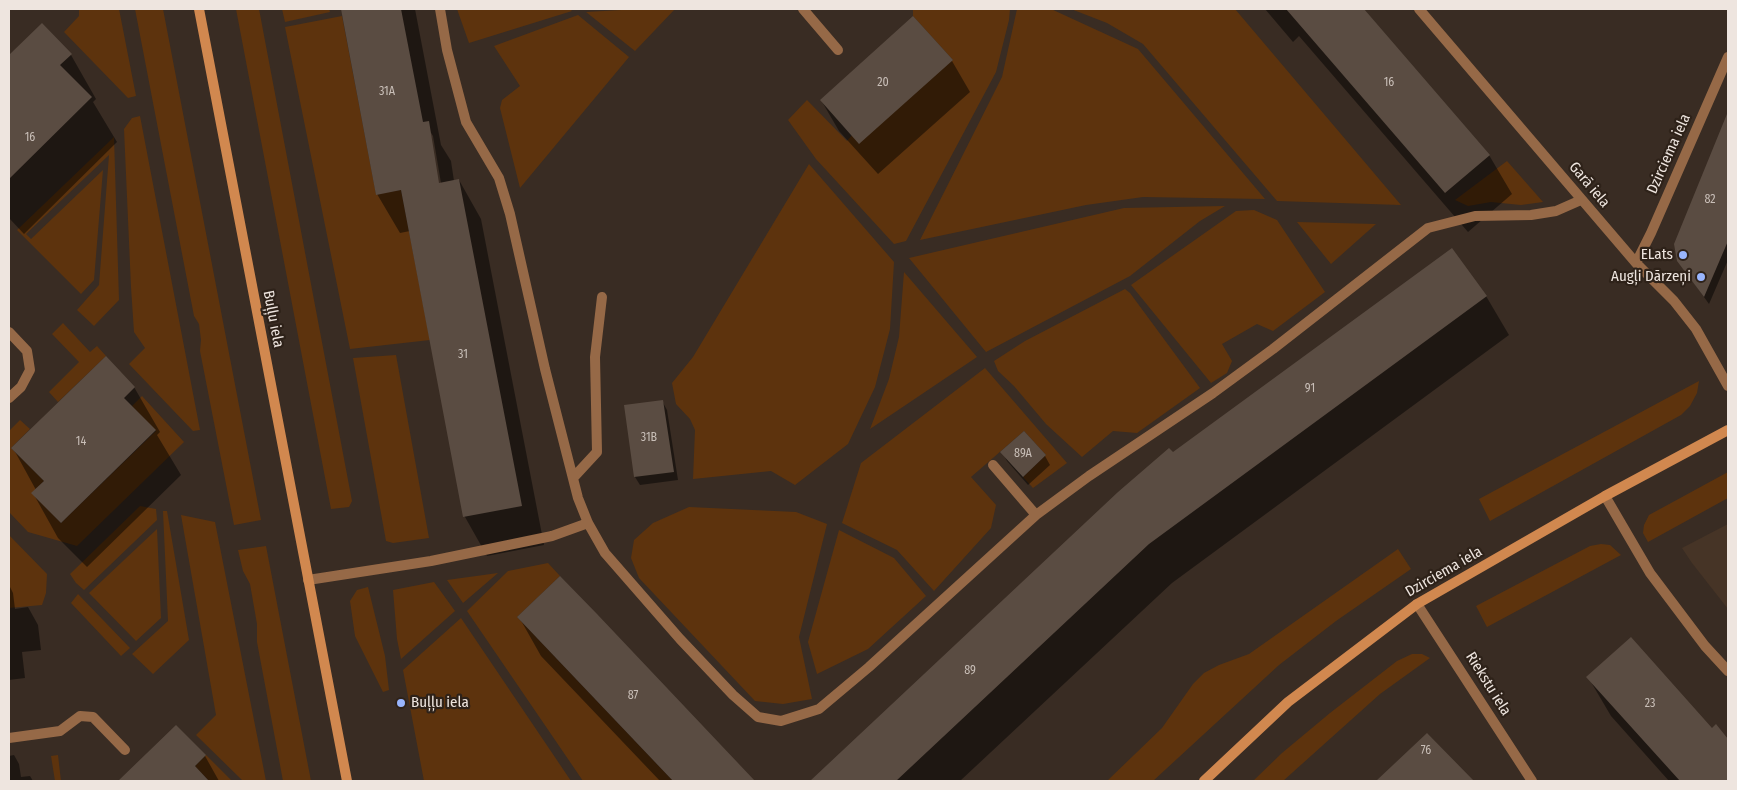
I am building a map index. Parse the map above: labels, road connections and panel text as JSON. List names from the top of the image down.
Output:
{
  "streets": {
    "street": [
      "Dzirciema iela",
      "Garā iela",
      "Buļļu iela",
      "Riekstu iela"
    ]
  },
  "crossings": [
    ["Dzirciema iela", "Garā iela"],
    ["Dzirciema iela", "Riekstu iela"]
  ],
  "places": ["ELats", "Augļi Dārzeņi", "Buļļu iela"],
  "house_numbers": [
    "20",
    "16",
    "31A",
    "16",
    "82",
    "31",
    "91",
    "31B",
    "14",
    "89A",
    "89",
    "87",
    "23",
    "76"
  ]
}
